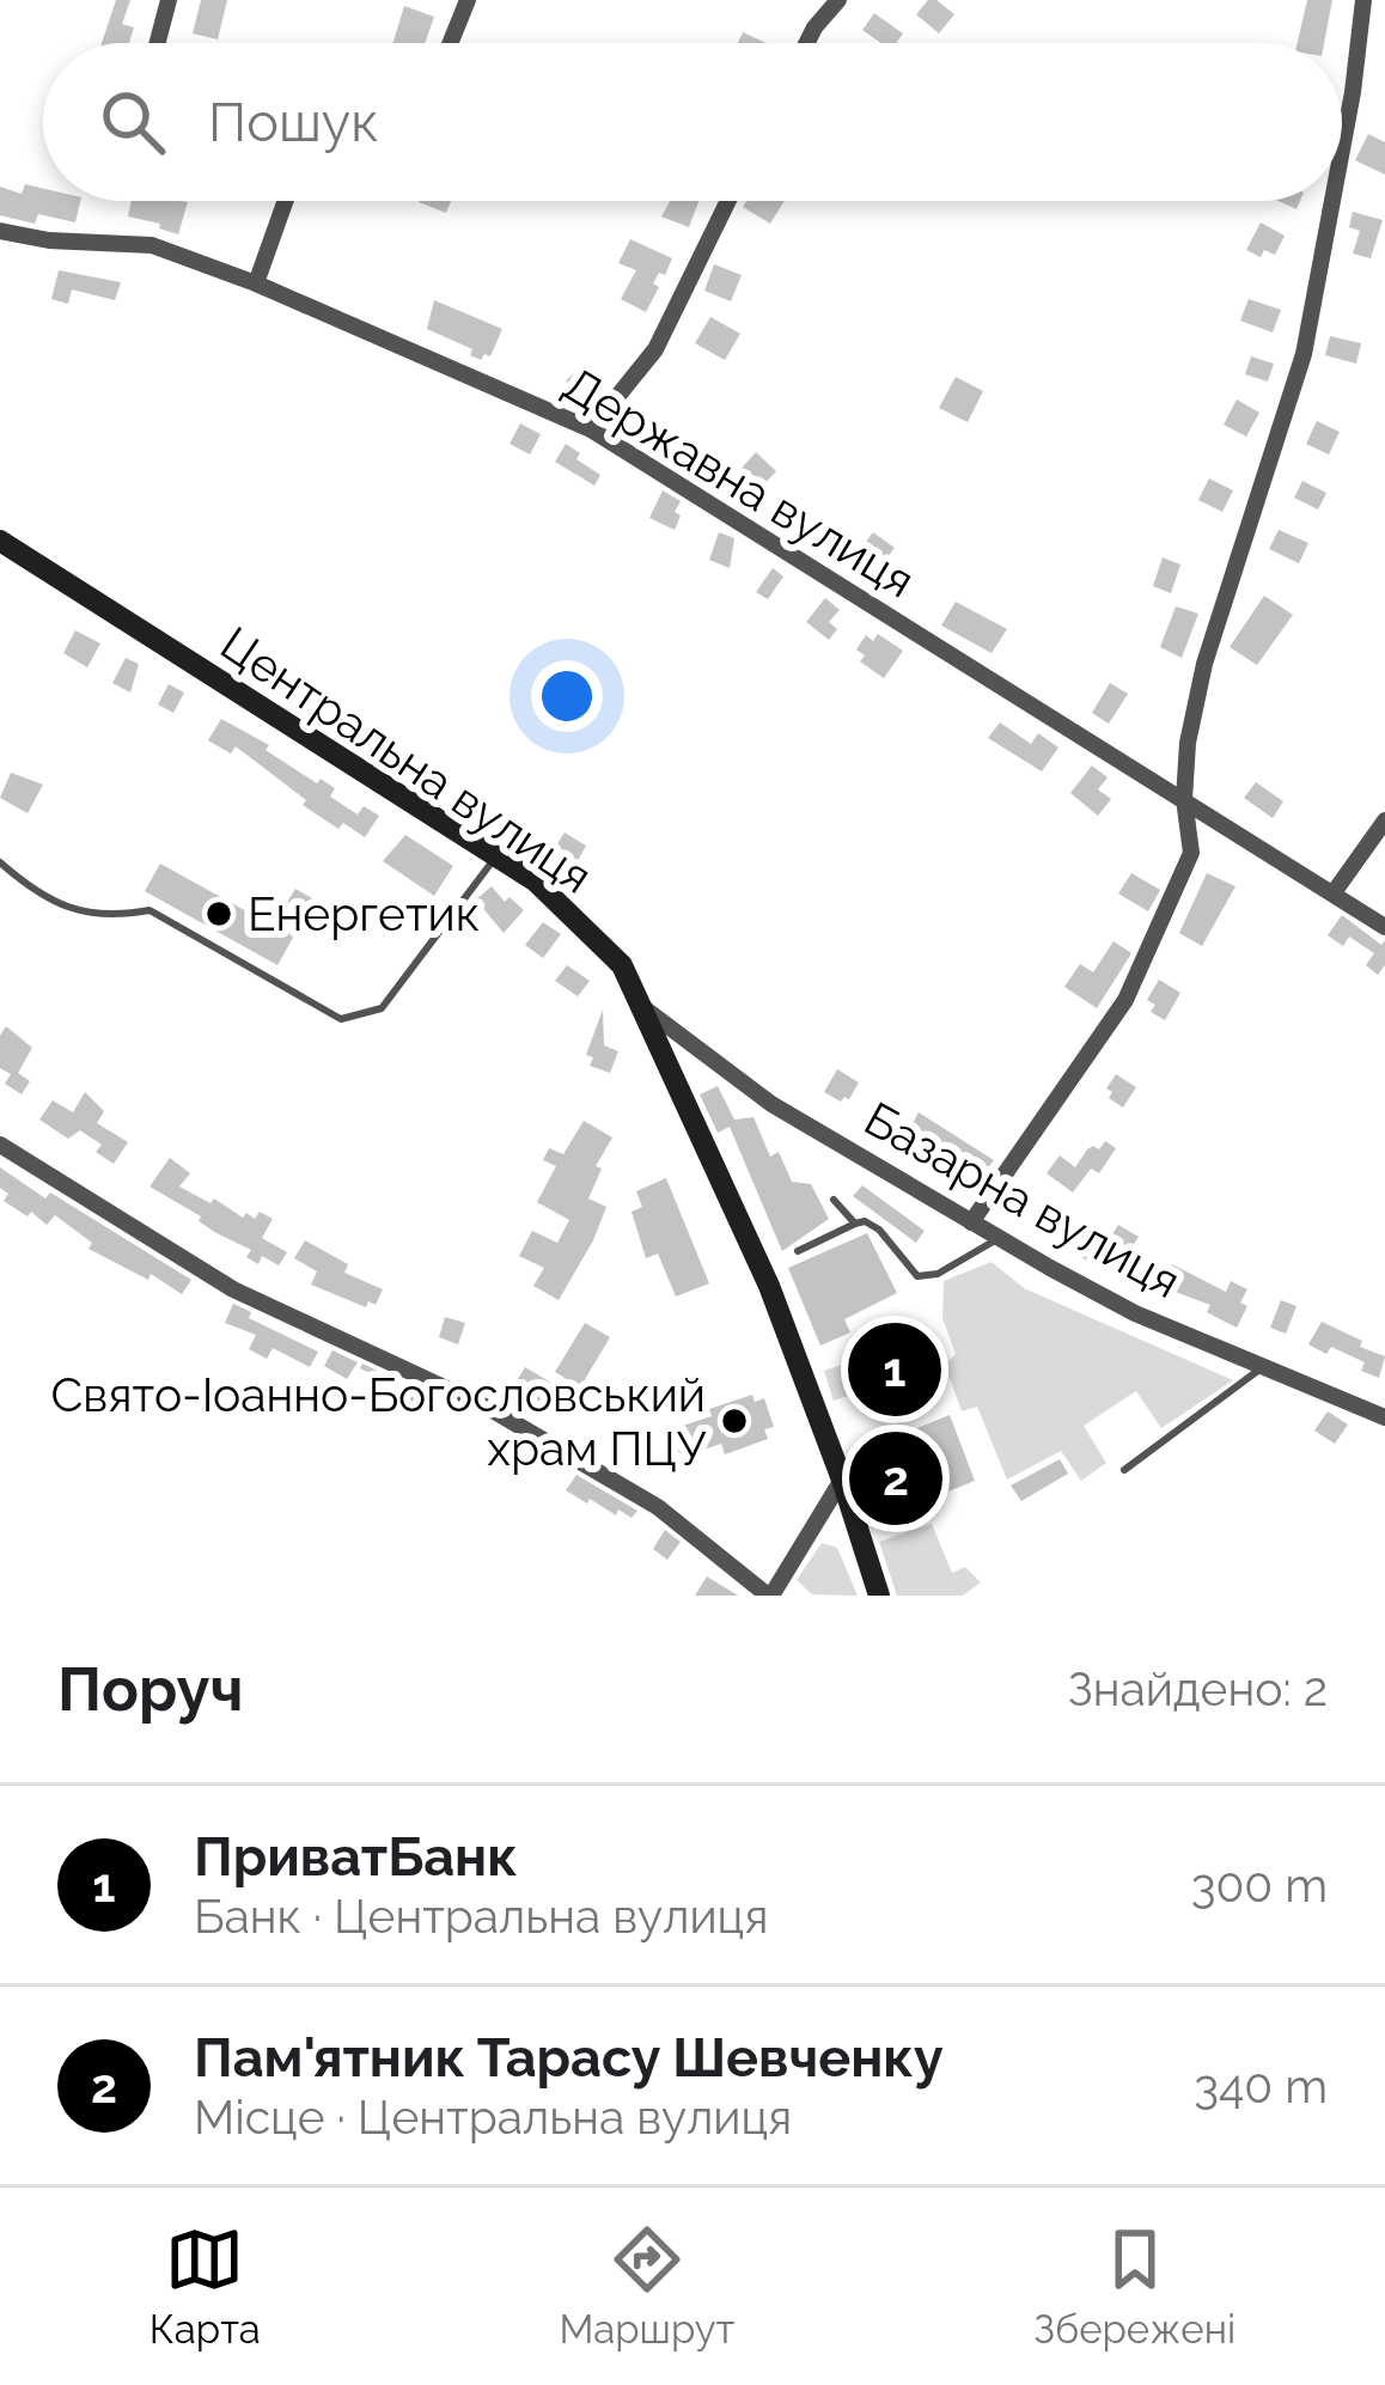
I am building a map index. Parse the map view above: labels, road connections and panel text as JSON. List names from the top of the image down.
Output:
{
  "streets": {
    "main road": ["Центральна вулиця"],
    "street": ["Державна вулиця", "Базарна вулиця"]
  },
  "crossings": [
    ["Центральна вулиця", "Базарна вулиця"]
  ],
  "places": ["Енергетик", "Свято-Іоанно-Богословський храм ПЦУ"],
  "page": {
    "search": "Пошук",
    "pins": ["1", "2"],
    "heading": ["Поруч", "Знайдено: 2"],
    "list": [
      {
        "mark": "1",
        "name": "ПриватБанк",
        "note": "Банк · Центральна вулиця",
        "value": "300 m"
      },
      {
        "mark": "2",
        "name": "Пам'ятник Тарасу Шевченку",
        "note": "Місце · Центральна вулиця",
        "value": "340 m"
      }
    ],
    "nav": ["Карта", "Маршрут", "Збережені"]
  }
}
